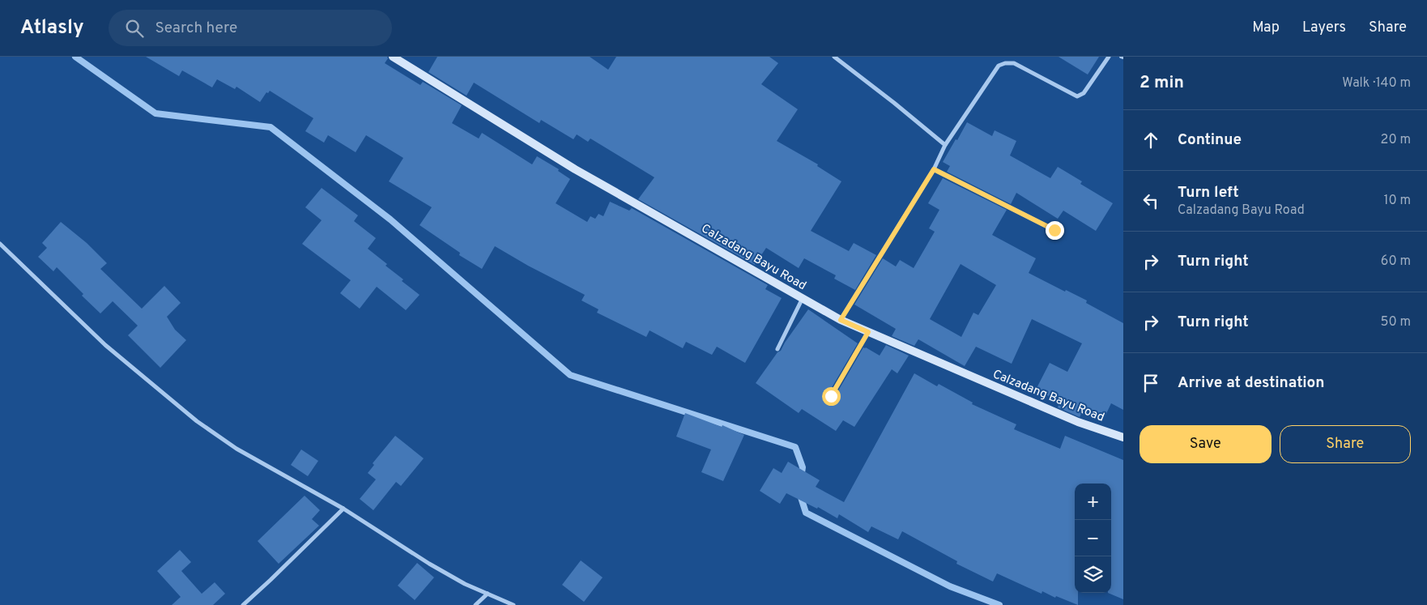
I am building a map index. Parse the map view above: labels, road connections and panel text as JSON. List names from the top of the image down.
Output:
{
  "streets": {
    "street": ["Calzadang Bayu Road"]
  },
  "page": {
    "header": "Atlasly",
    "search": "Search here",
    "nav": ["Map", "Layers", "Share"],
    "heading": ["2 min", "Walk · 140 m"],
    "list": [
      ["Continue", "20 m"],
      ["Turn left", "Calzadang Bayu Road", "10 m"],
      ["Turn right", "60 m"],
      ["Turn right", "50 m"],
      "Arrive at destination"
    ],
    "buttons": ["Save", "Share"],
    "map_buttons": ["+", "−"]
  }
}
